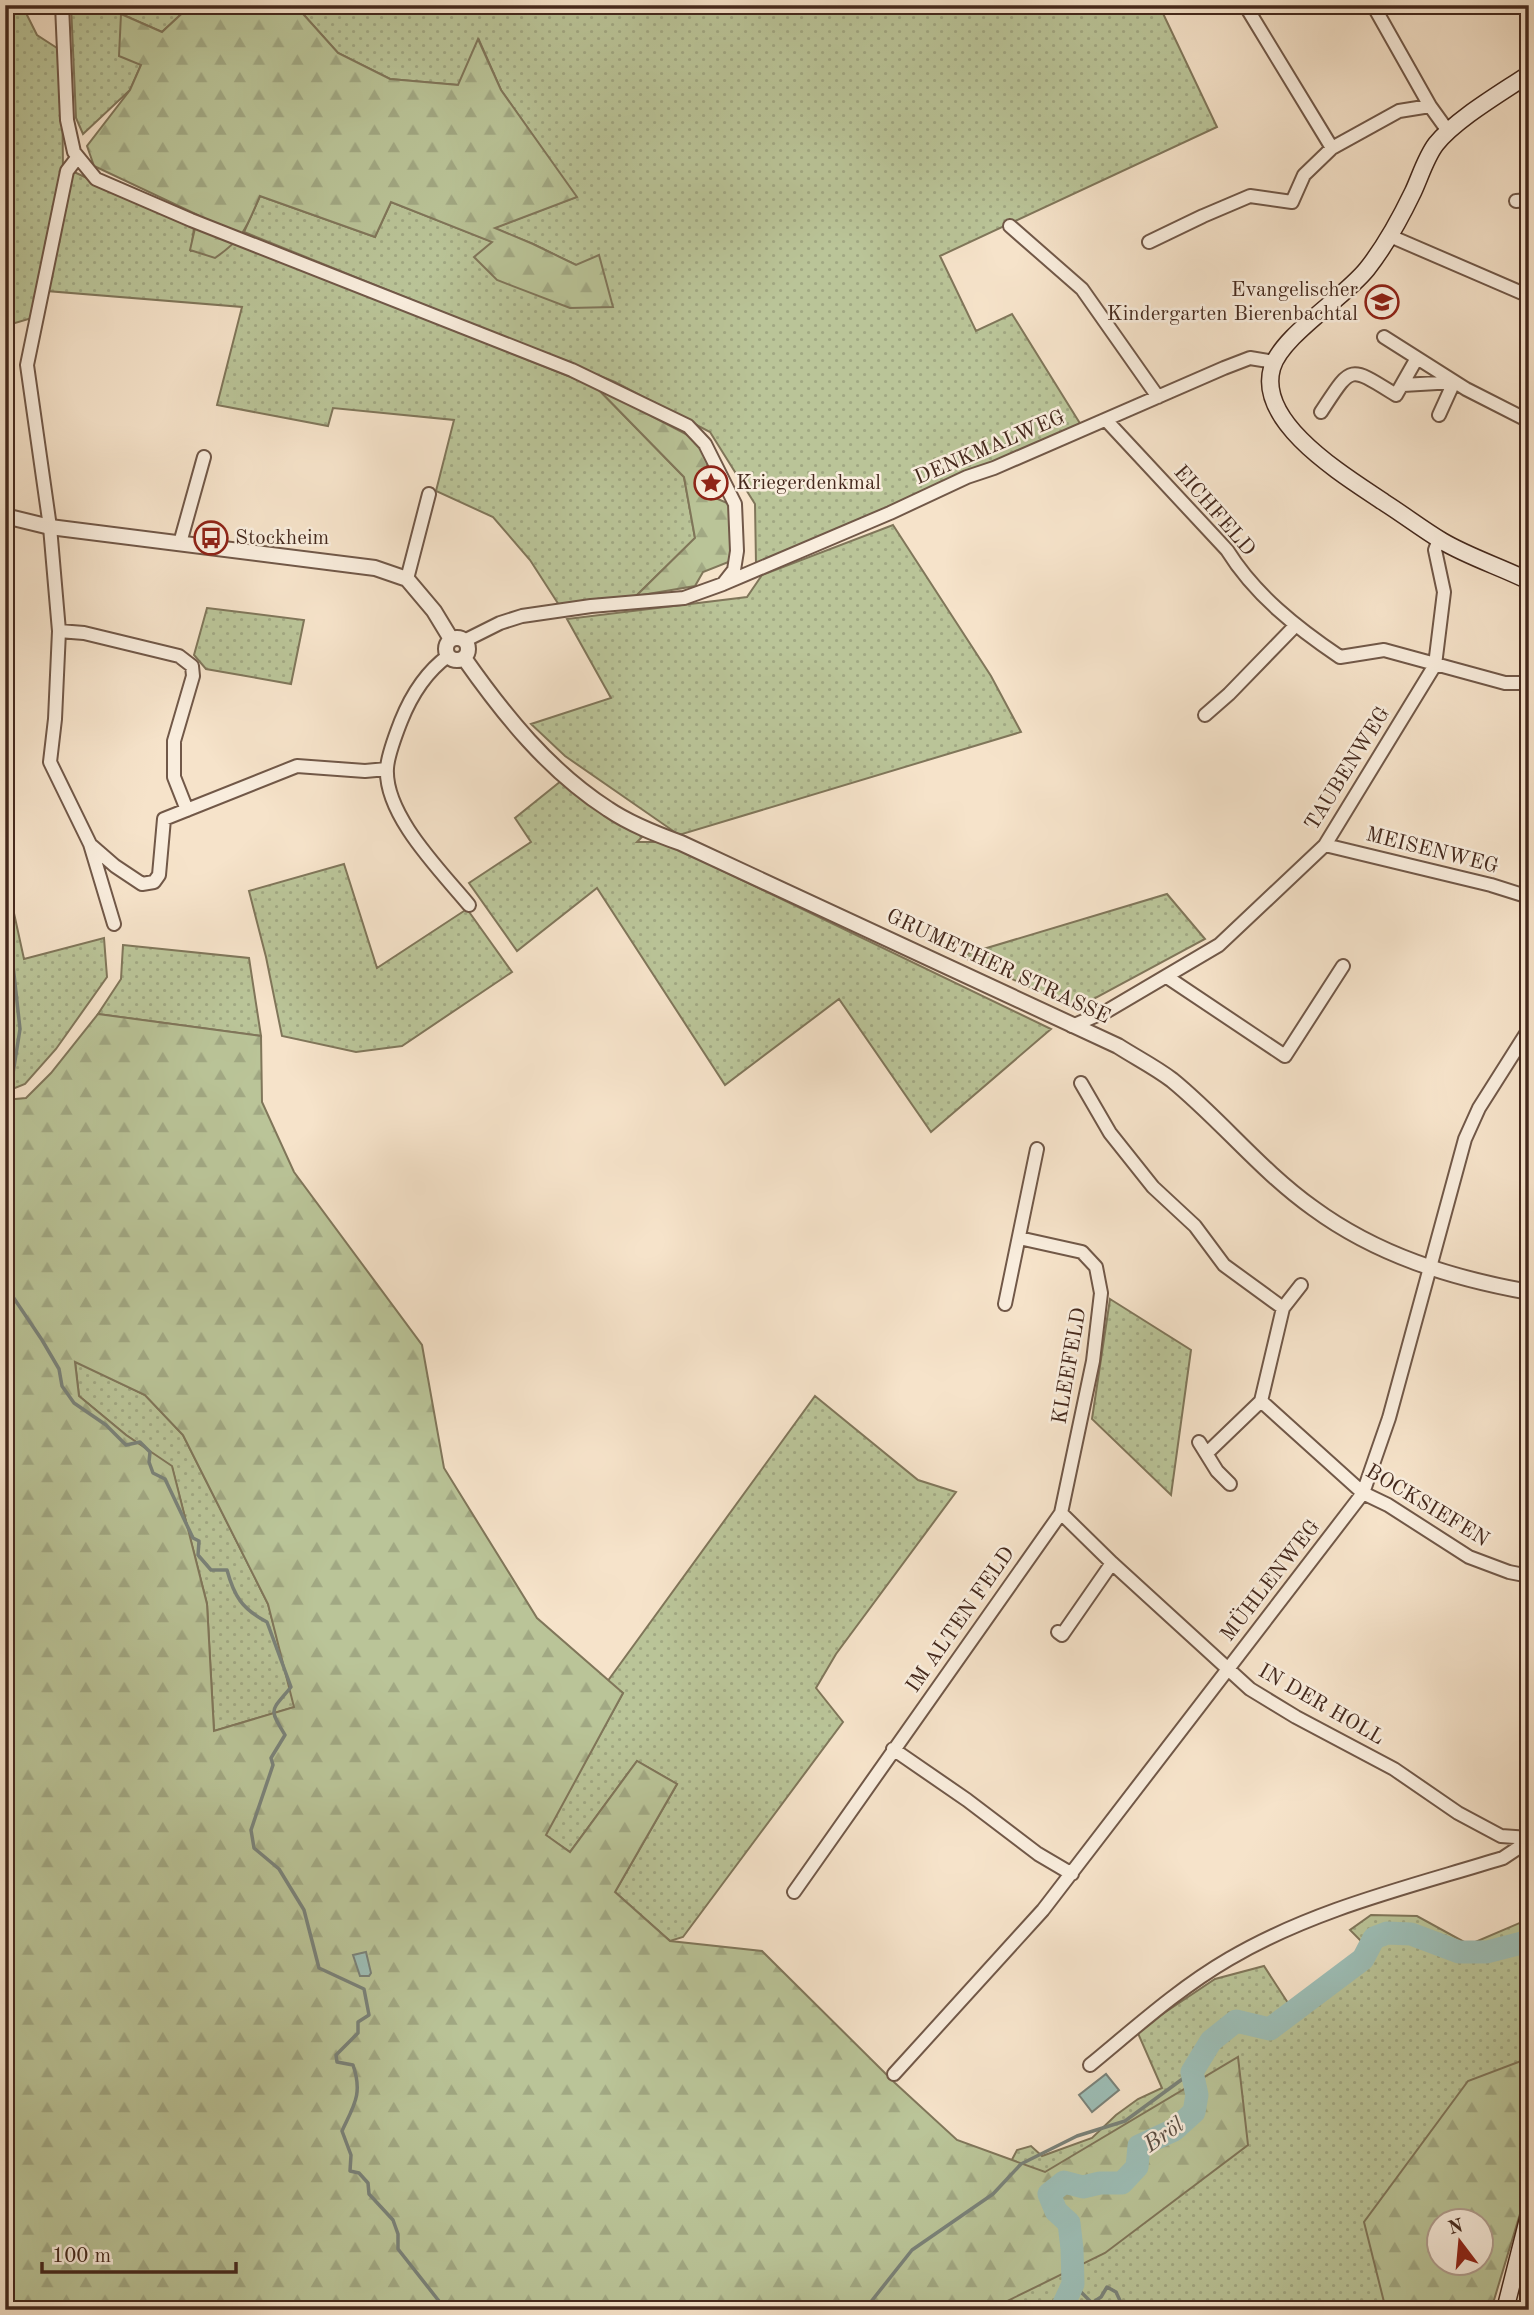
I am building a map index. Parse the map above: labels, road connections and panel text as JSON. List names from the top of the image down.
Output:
{
  "streets": {
    "street": [
      "DENKMALWEG",
      "EICHFELD",
      "TAUBENWEG",
      "MEISENWEG",
      "GRUMETHER STRASSE",
      "KLEEFELD",
      "BOCKSIEFEN",
      "MÜHLENWEG",
      "IM ALTEN FELD",
      "IN DER HOLL"
    ]
  },
  "crossings": [
    ["DENKMALWEG", "EICHFELD"],
    ["DENKMALWEG", "GRUMETHER STRASSE"],
    ["EICHFELD", "TAUBENWEG"],
    ["TAUBENWEG", "MEISENWEG"],
    ["TAUBENWEG", "GRUMETHER STRASSE"],
    ["GRUMETHER STRASSE", "MÜHLENWEG"],
    ["KLEEFELD", "IM ALTEN FELD"],
    ["KLEEFELD", "IN DER HOLL"],
    ["BOCKSIEFEN", "MÜHLENWEG"],
    ["MÜHLENWEG", "IN DER HOLL"],
    ["IM ALTEN FELD", "IN DER HOLL"]
  ],
  "water": ["Bröl"],
  "places": {
    "school or university": ["Evangelischer Kindergarten Bierenbachtal"],
    "place": ["Kriegerdenkmal"],
    "bus stop": ["Stockheim"]
  },
  "scale_bar": "100 m",
  "north": "top"
}
